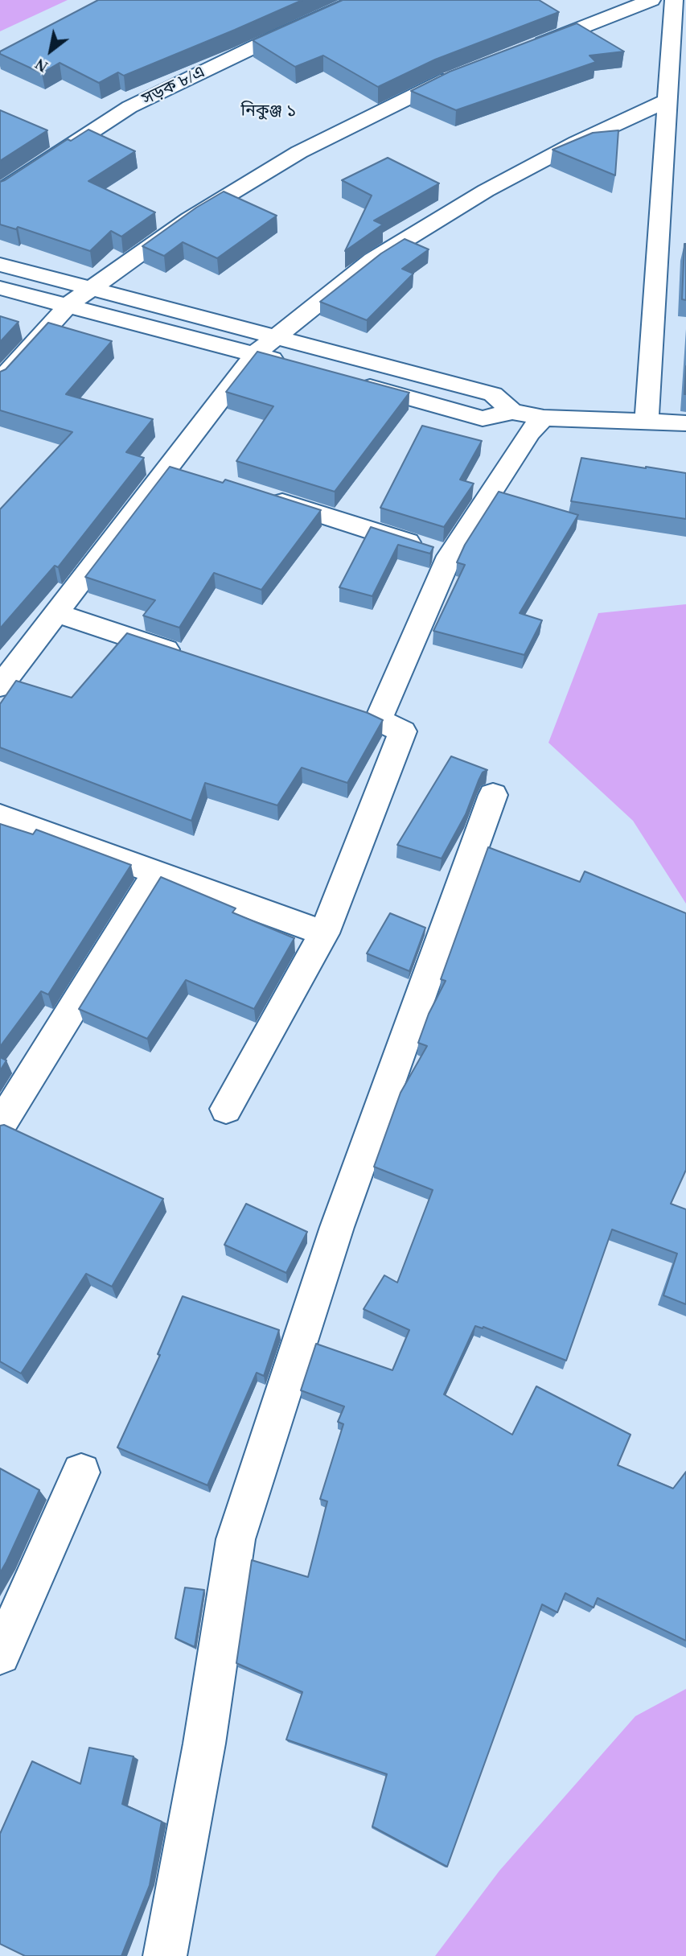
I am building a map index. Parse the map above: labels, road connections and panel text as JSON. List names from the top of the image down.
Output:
{
  "streets": {
    "street": ["সড়ক ৮/এ"]
  },
  "districts": ["নিকুঞ্জ ১"],
  "north": "bottom left"
}
